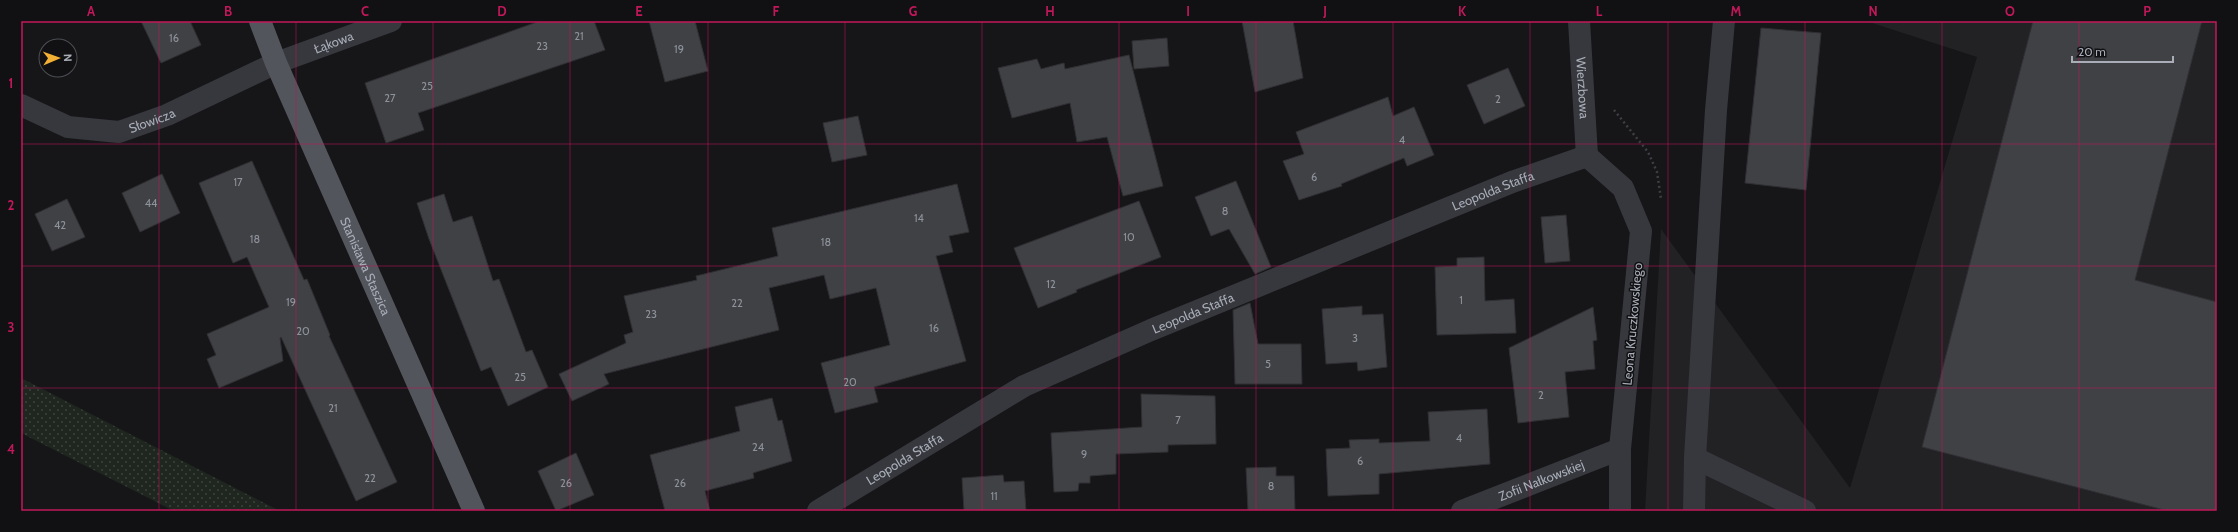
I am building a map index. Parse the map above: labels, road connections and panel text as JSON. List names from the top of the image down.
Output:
{
  "streets": {
    "main road": ["Stanisława Staszica"],
    "street": [
      "Łąkowa",
      "Wierzbowa",
      "Słowicza",
      "Leopolda Staffa",
      "Leona Kruczkowskiego",
      "Zofii Nałkowskiej"
    ]
  },
  "crossings": [
    ["Łąkowa", "Słowicza"],
    ["Łąkowa", "Stanisława Staszica"],
    ["Wierzbowa", "Leopolda Staffa"],
    ["Wierzbowa", "Leona Kruczkowskiego"],
    ["Słowicza", "Stanisława Staszica"],
    ["Leopolda Staffa", "Leona Kruczkowskiego"],
    ["Leona Kruczkowskiego", "Zofii Nałkowskiej"]
  ],
  "house_numbers": [
    "21",
    "16",
    "23",
    "19",
    "25",
    "27",
    "2",
    "4",
    "6",
    "17",
    "44",
    "8",
    "14",
    "42",
    "10",
    "18",
    "18",
    "12",
    "1",
    "19",
    "22",
    "23",
    "16",
    "20",
    "3",
    "5",
    "25",
    "20",
    "2",
    "21",
    "7",
    "4",
    "24",
    "9",
    "6",
    "22",
    "26",
    "26",
    "8",
    "11"
  ],
  "scale_bar": "20 m",
  "north": "right",
  "grid": {
    "columns": [
      "A",
      "B",
      "C",
      "D",
      "E",
      "F",
      "G",
      "H",
      "I",
      "J",
      "K",
      "L",
      "M",
      "N",
      "O",
      "P"
    ],
    "rows": [
      "1",
      "2",
      "3",
      "4"
    ]
  }
}
